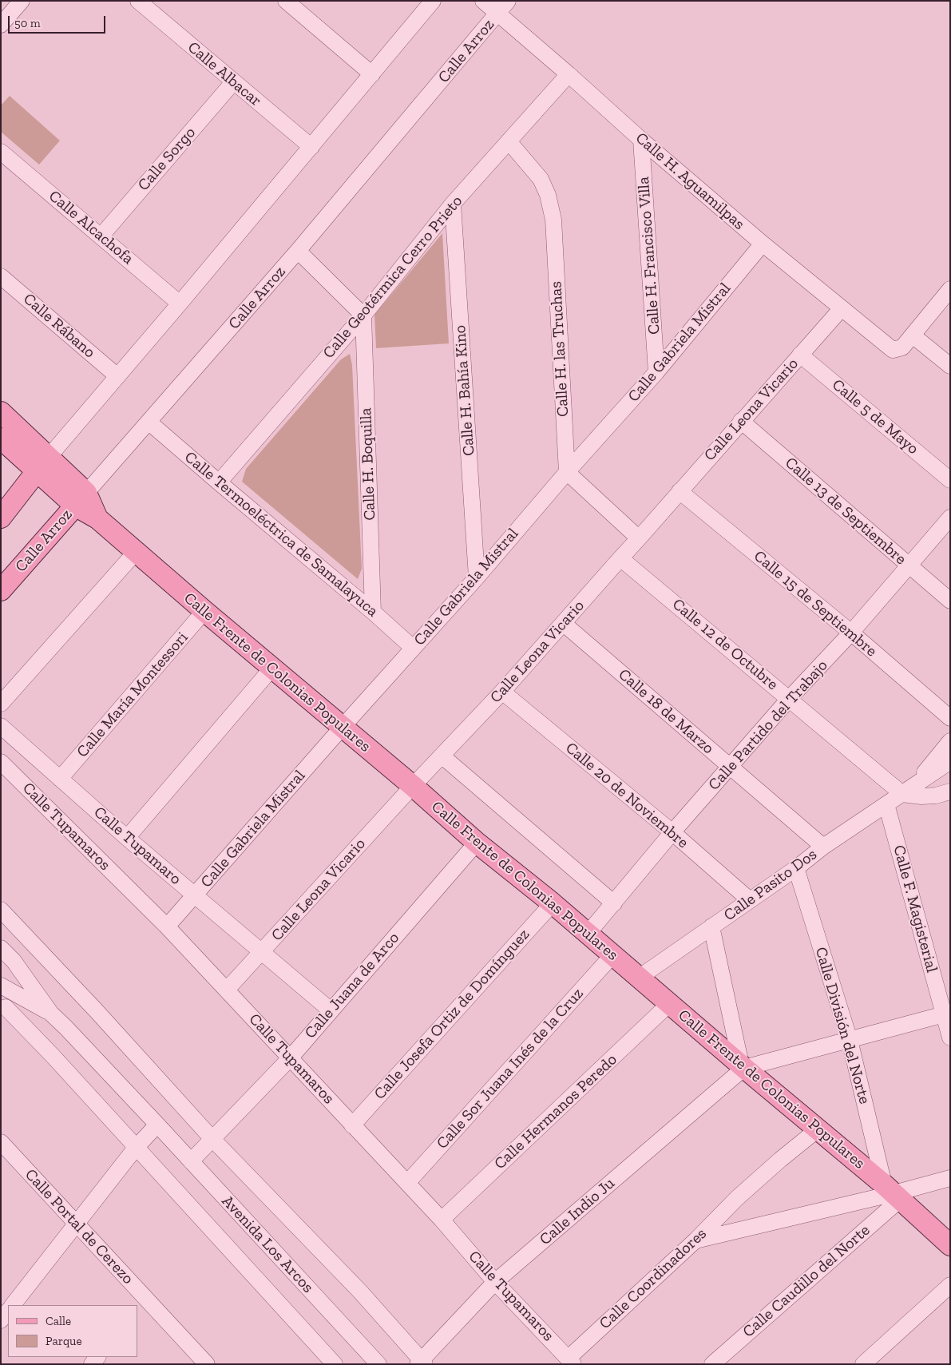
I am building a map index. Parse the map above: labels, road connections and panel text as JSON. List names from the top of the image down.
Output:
{
  "streets": {
    "main road": ["Calle Arroz", "Calle Frente de Colonias Populares"],
    "street": [
      "Calle Albacar",
      "Calle Sorgo",
      "Calle H. Aguamilpas",
      "Calle Alcachofa",
      "Calle H. Francisco Villa",
      "Calle Geotérmica Cerro Prieto",
      "Calle Rábano",
      "Calle Gabriela Mistral",
      "Calle H. las Truchas",
      "Calle H. Bahía Kino",
      "Calle Leona Vicario",
      "Calle 5 de Mayo",
      "Calle H. Boquilla",
      "Calle 13 de Septiembre",
      "Calle Termoeléctrica de Samalayuca",
      "Calle 15 de Septiembre",
      "Calle 12 de Octubre",
      "Calle María Montessori",
      "Calle 18 de Marzo",
      "Calle Partido del Trabajo",
      "Calle 20 de Noviembre",
      "Calle Tupamaros",
      "Calle Tupamaro",
      "Calle Pasito Dos",
      "Calle F. Magisterial",
      "Calle Juana de Arco",
      "Calle Josefa Ortiz de Domínguez",
      "Calle División del Norte",
      "Calle Sor Juana Inés de la Cruz",
      "Calle Hermanos Peredo",
      "Calle Indio Ju",
      "Calle Portal de Cerezo",
      "Avenida Los Arcos",
      "Calle Coordinadores",
      "Calle Caudillo del Norte"
    ]
  },
  "crossings": [
    ["Calle Arroz", "Calle H. Aguamilpas"],
    ["Calle Arroz", "Calle Termoeléctrica de Samalayuca"],
    ["Calle Arroz", "Calle Frente de Colonias Populares"],
    ["Calle Albacar", "Calle Sorgo"],
    ["Calle Sorgo", "Calle Alcachofa"],
    ["Calle H. Aguamilpas", "Calle H. Francisco Villa"],
    ["Calle H. Aguamilpas", "Calle Geotérmica Cerro Prieto"],
    ["Calle H. Aguamilpas", "Calle Gabriela Mistral"],
    ["Calle H. Aguamilpas", "Calle Leona Vicario"],
    ["Calle H. Francisco Villa", "Calle Gabriela Mistral"],
    ["Calle Geotérmica Cerro Prieto", "Calle H. las Truchas"],
    ["Calle Geotérmica Cerro Prieto", "Calle H. Bahía Kino"],
    ["Calle Geotérmica Cerro Prieto", "Calle H. Boquilla"],
    ["Calle Geotérmica Cerro Prieto", "Calle Termoeléctrica de Samalayuca"],
    ["Calle Gabriela Mistral", "Calle H. las Truchas"],
    ["Calle Gabriela Mistral", "Calle H. Bahía Kino"],
    ["Calle Gabriela Mistral", "Calle Termoeléctrica de Samalayuca"],
    ["Calle Gabriela Mistral", "Calle Frente de Colonias Populares"],
    ["Calle Gabriela Mistral", "Calle Tupamaros"],
    ["Calle Gabriela Mistral", "Calle Tupamaro"],
    ["Calle Leona Vicario", "Calle 5 de Mayo"],
    ["Calle Leona Vicario", "Calle 13 de Septiembre"],
    ["Calle Leona Vicario", "Calle 15 de Septiembre"],
    ["Calle Leona Vicario", "Calle 12 de Octubre"],
    ["Calle Leona Vicario", "Calle Frente de Colonias Populares"],
    ["Calle Leona Vicario", "Calle 18 de Marzo"],
    ["Calle Leona Vicario", "Calle 20 de Noviembre"],
    ["Calle Leona Vicario", "Calle Tupamaros"],
    ["Calle Leona Vicario", "Calle Tupamaro"],
    ["Calle H. Boquilla", "Calle Termoeléctrica de Samalayuca"],
    ["Calle 13 de Septiembre", "Calle Partido del Trabajo"],
    ["Calle 15 de Septiembre", "Calle Partido del Trabajo"],
    ["Calle 12 de Octubre", "Calle Partido del Trabajo"],
    ["Calle 12 de Octubre", "Calle Pasito Dos"],
    ["Calle Frente de Colonias Populares", "Calle María Montessori"],
    ["Calle Frente de Colonias Populares", "Calle Partido del Trabajo"],
    ["Calle Frente de Colonias Populares", "Calle Pasito Dos"],
    ["Calle Frente de Colonias Populares", "Calle Juana de Arco"],
    ["Calle Frente de Colonias Populares", "Calle Josefa Ortiz de Domínguez"],
    ["Calle Frente de Colonias Populares", "Calle División del Norte"],
    ["Calle Frente de Colonias Populares", "Calle Sor Juana Inés de la Cruz"],
    ["Calle Frente de Colonias Populares", "Calle Hermanos Peredo"],
    ["Calle Frente de Colonias Populares", "Calle Indio Ju"],
    ["Calle Frente de Colonias Populares", "Calle Coordinadores"],
    ["Calle Frente de Colonias Populares", "Calle Caudillo del Norte"],
    ["Calle María Montessori", "Calle Tupamaro"],
    ["Calle 18 de Marzo", "Calle Partido del Trabajo"],
    ["Calle 18 de Marzo", "Calle Pasito Dos"],
    ["Calle Partido del Trabajo", "Calle 20 de Noviembre"],
    ["Calle 20 de Noviembre", "Calle Pasito Dos"],
    ["Calle Tupamaros", "Calle Juana de Arco"],
    ["Calle Tupamaros", "Calle Josefa Ortiz de Domínguez"],
    ["Calle Tupamaros", "Calle Sor Juana Inés de la Cruz"],
    ["Calle Tupamaros", "Calle Hermanos Peredo"],
    ["Calle Tupamaros", "Calle Indio Ju"],
    ["Calle Tupamaros", "Calle Coordinadores"],
    ["Calle Tupamaro", "Calle Juana de Arco"],
    ["Calle Pasito Dos", "Calle F. Magisterial"],
    ["Calle Pasito Dos", "Calle División del Norte"],
    ["Calle Juana de Arco", "Avenida Los Arcos"],
    ["Calle División del Norte", "Calle Caudillo del Norte"]
  ],
  "legend": ["Calle", "Parque"],
  "scale_bar": "50 m"
}
